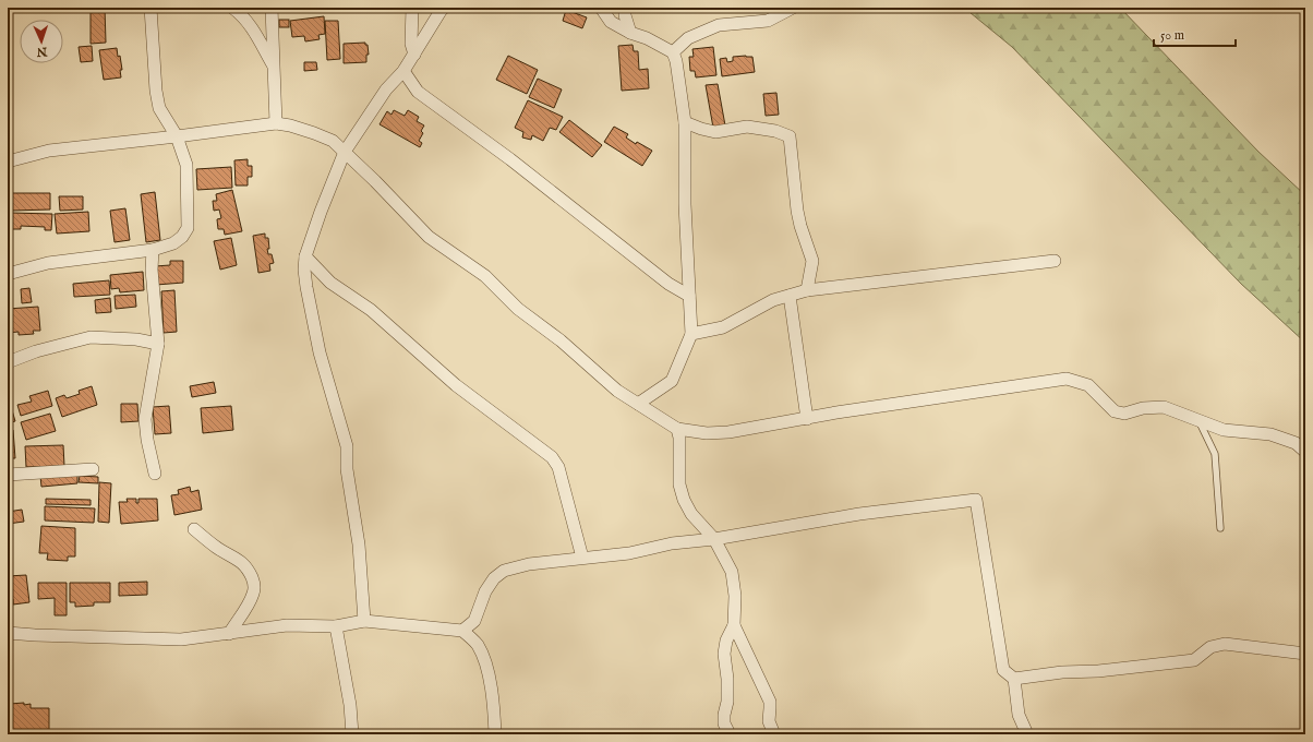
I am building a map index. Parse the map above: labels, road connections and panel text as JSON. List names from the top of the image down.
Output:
{
  "scale_bar": "50 m",
  "north": "bottom"
}
